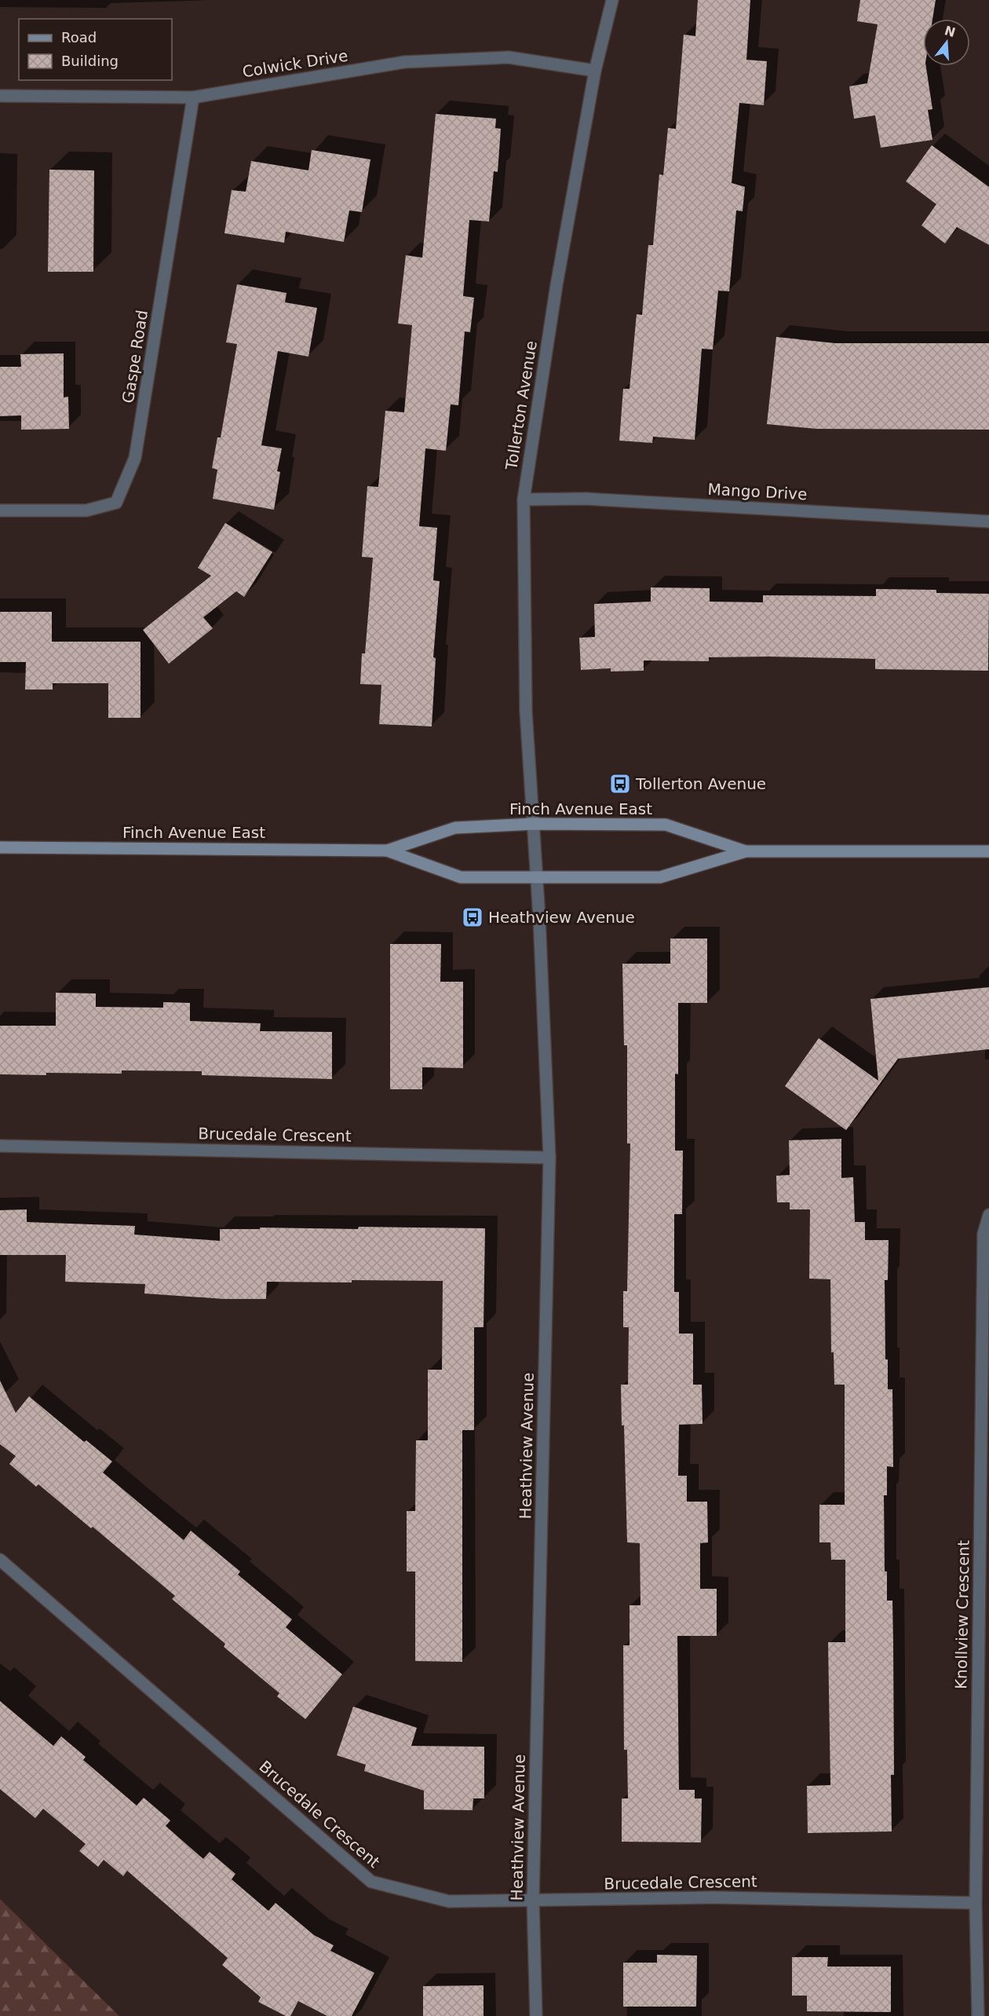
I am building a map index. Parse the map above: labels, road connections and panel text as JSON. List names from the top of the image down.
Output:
{
  "streets": {
    "main road": ["Finch Avenue East"],
    "street": [
      "Colwick Drive",
      "Gaspe Road",
      "Tollerton Avenue",
      "Mango Drive",
      "Brucedale Crescent",
      "Heathview Avenue",
      "Knollview Crescent"
    ]
  },
  "crossings": [
    ["Colwick Drive", "Gaspe Road"],
    ["Colwick Drive", "Tollerton Avenue"],
    ["Tollerton Avenue", "Mango Drive"],
    ["Tollerton Avenue", "Finch Avenue East"],
    ["Tollerton Avenue", "Heathview Avenue"],
    ["Finch Avenue East", "Heathview Avenue"],
    ["Brucedale Crescent", "Heathview Avenue"],
    ["Brucedale Crescent", "Knollview Crescent"]
  ],
  "places": {
    "bus stop": ["Tollerton Avenue", "Heathview Avenue"]
  },
  "legend": ["Road", "Building"],
  "north": "top"
}
